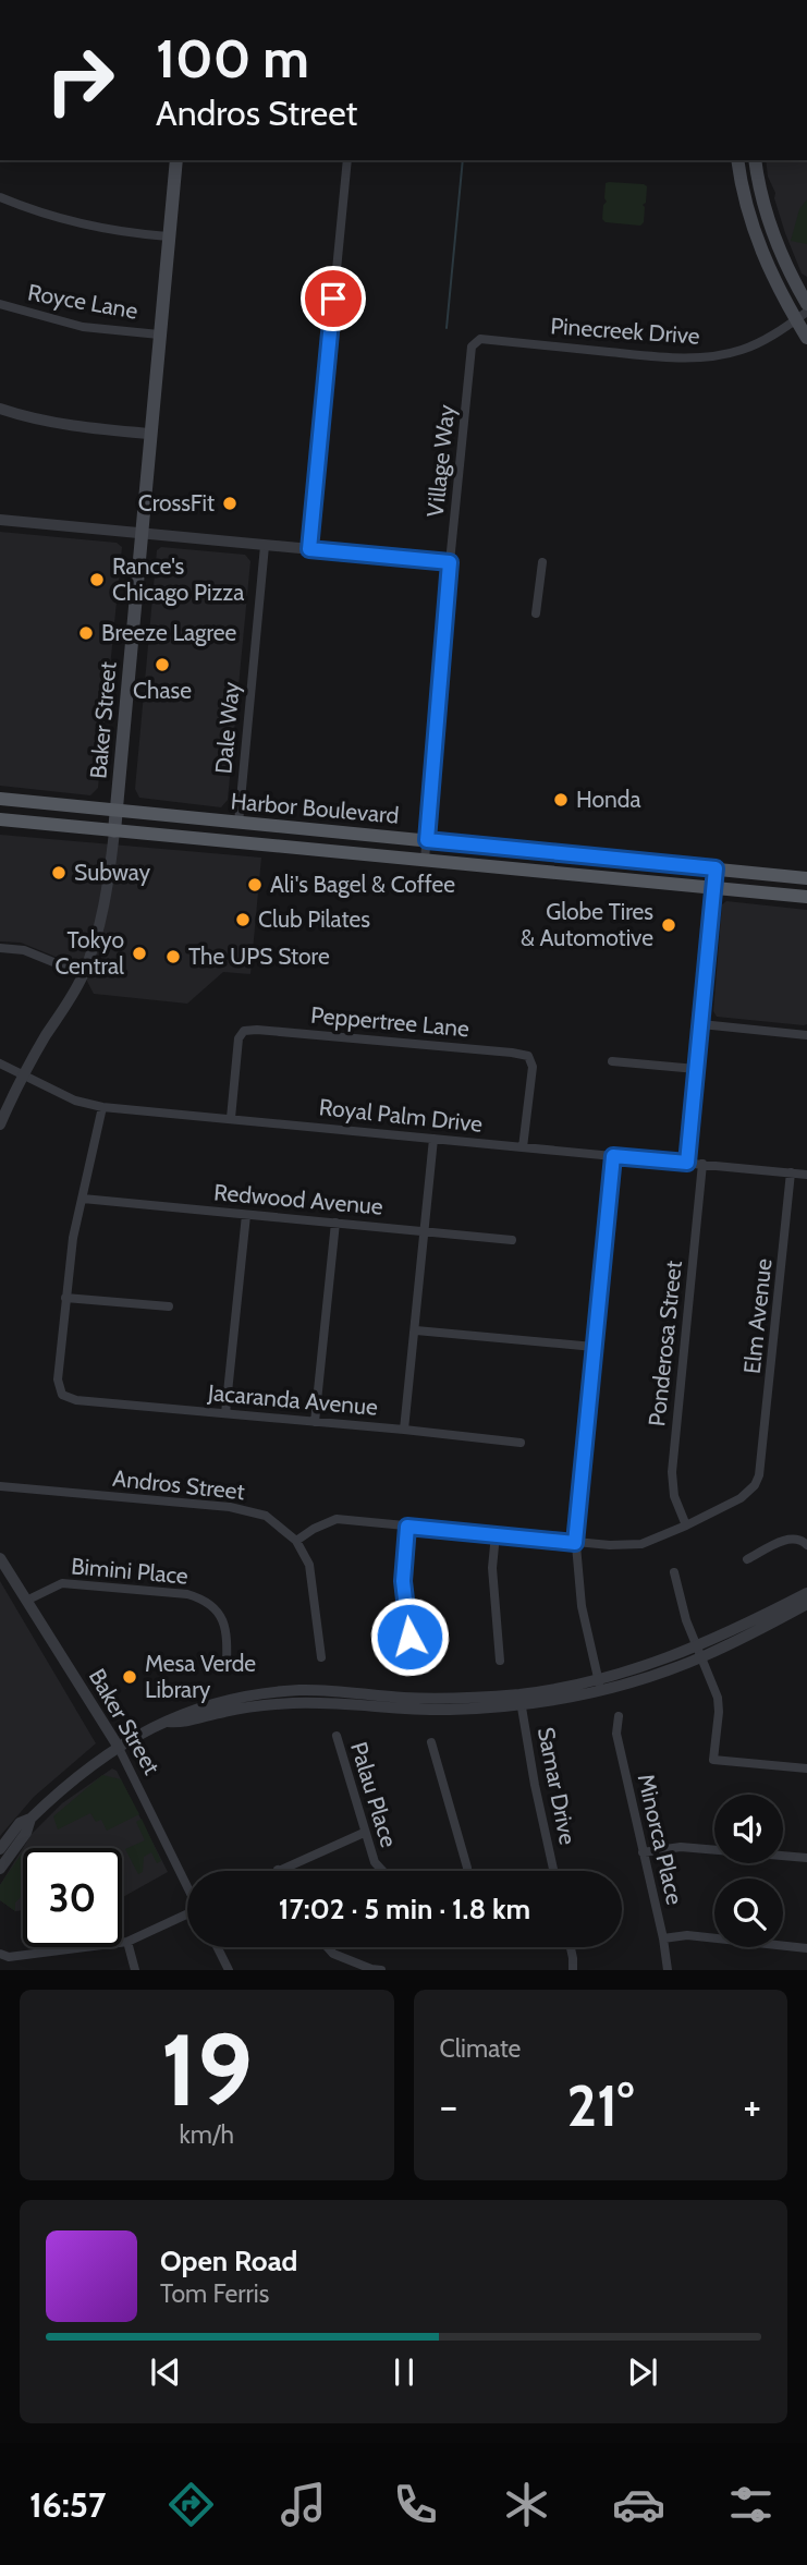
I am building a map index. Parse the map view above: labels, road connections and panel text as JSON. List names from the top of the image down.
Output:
{
  "streets": {
    "main road": ["Baker Street", "Harbor Boulevard"],
    "street": [
      "Royce Lane",
      "Pinecreek Drive",
      "Village Way",
      "Dale Way",
      "Peppertree Lane",
      "Royal Palm Drive",
      "Redwood Avenue",
      "Elm Avenue",
      "Ponderosa Street",
      "Jacaranda Avenue",
      "Andros Street",
      "Bimini Place",
      "Samar Drive",
      "Palau Place",
      "Minorca Place"
    ]
  },
  "crossings": [
    ["Royce Lane", "Baker Street"],
    ["Pinecreek Drive", "Village Way"],
    ["Village Way", "Harbor Boulevard"],
    ["Baker Street", "Harbor Boulevard"],
    ["Baker Street", "Royal Palm Drive"],
    ["Baker Street", "Bimini Place"],
    ["Dale Way", "Harbor Boulevard"],
    ["Peppertree Lane", "Royal Palm Drive"],
    ["Royal Palm Drive", "Elm Avenue"],
    ["Royal Palm Drive", "Ponderosa Street"],
    ["Elm Avenue", "Ponderosa Street"]
  ],
  "places": [
    "CrossFit",
    "Rance's Chicago Pizza",
    "Breeze Lagree",
    "Chase",
    "Honda",
    "Subway",
    "Ali's Bagel & Coffee",
    "Club Pilates",
    "Globe Tires & Automotive",
    "Tokyo Central",
    "The UPS Store",
    "Mesa Verde Library"
  ],
  "page": {
    "turn": ["100 m", "Andros Street"],
    "limit": "30",
    "trip": "17:02 · 5 min · 1.8 km",
    "tile": [
      ["19", "km/h"],
      "Climate"
    ],
    "heat": ["−", "21°", "+"],
    "song": ["Open Road", "Tom Ferris"],
    "tabs": "16:57"
  }
}
